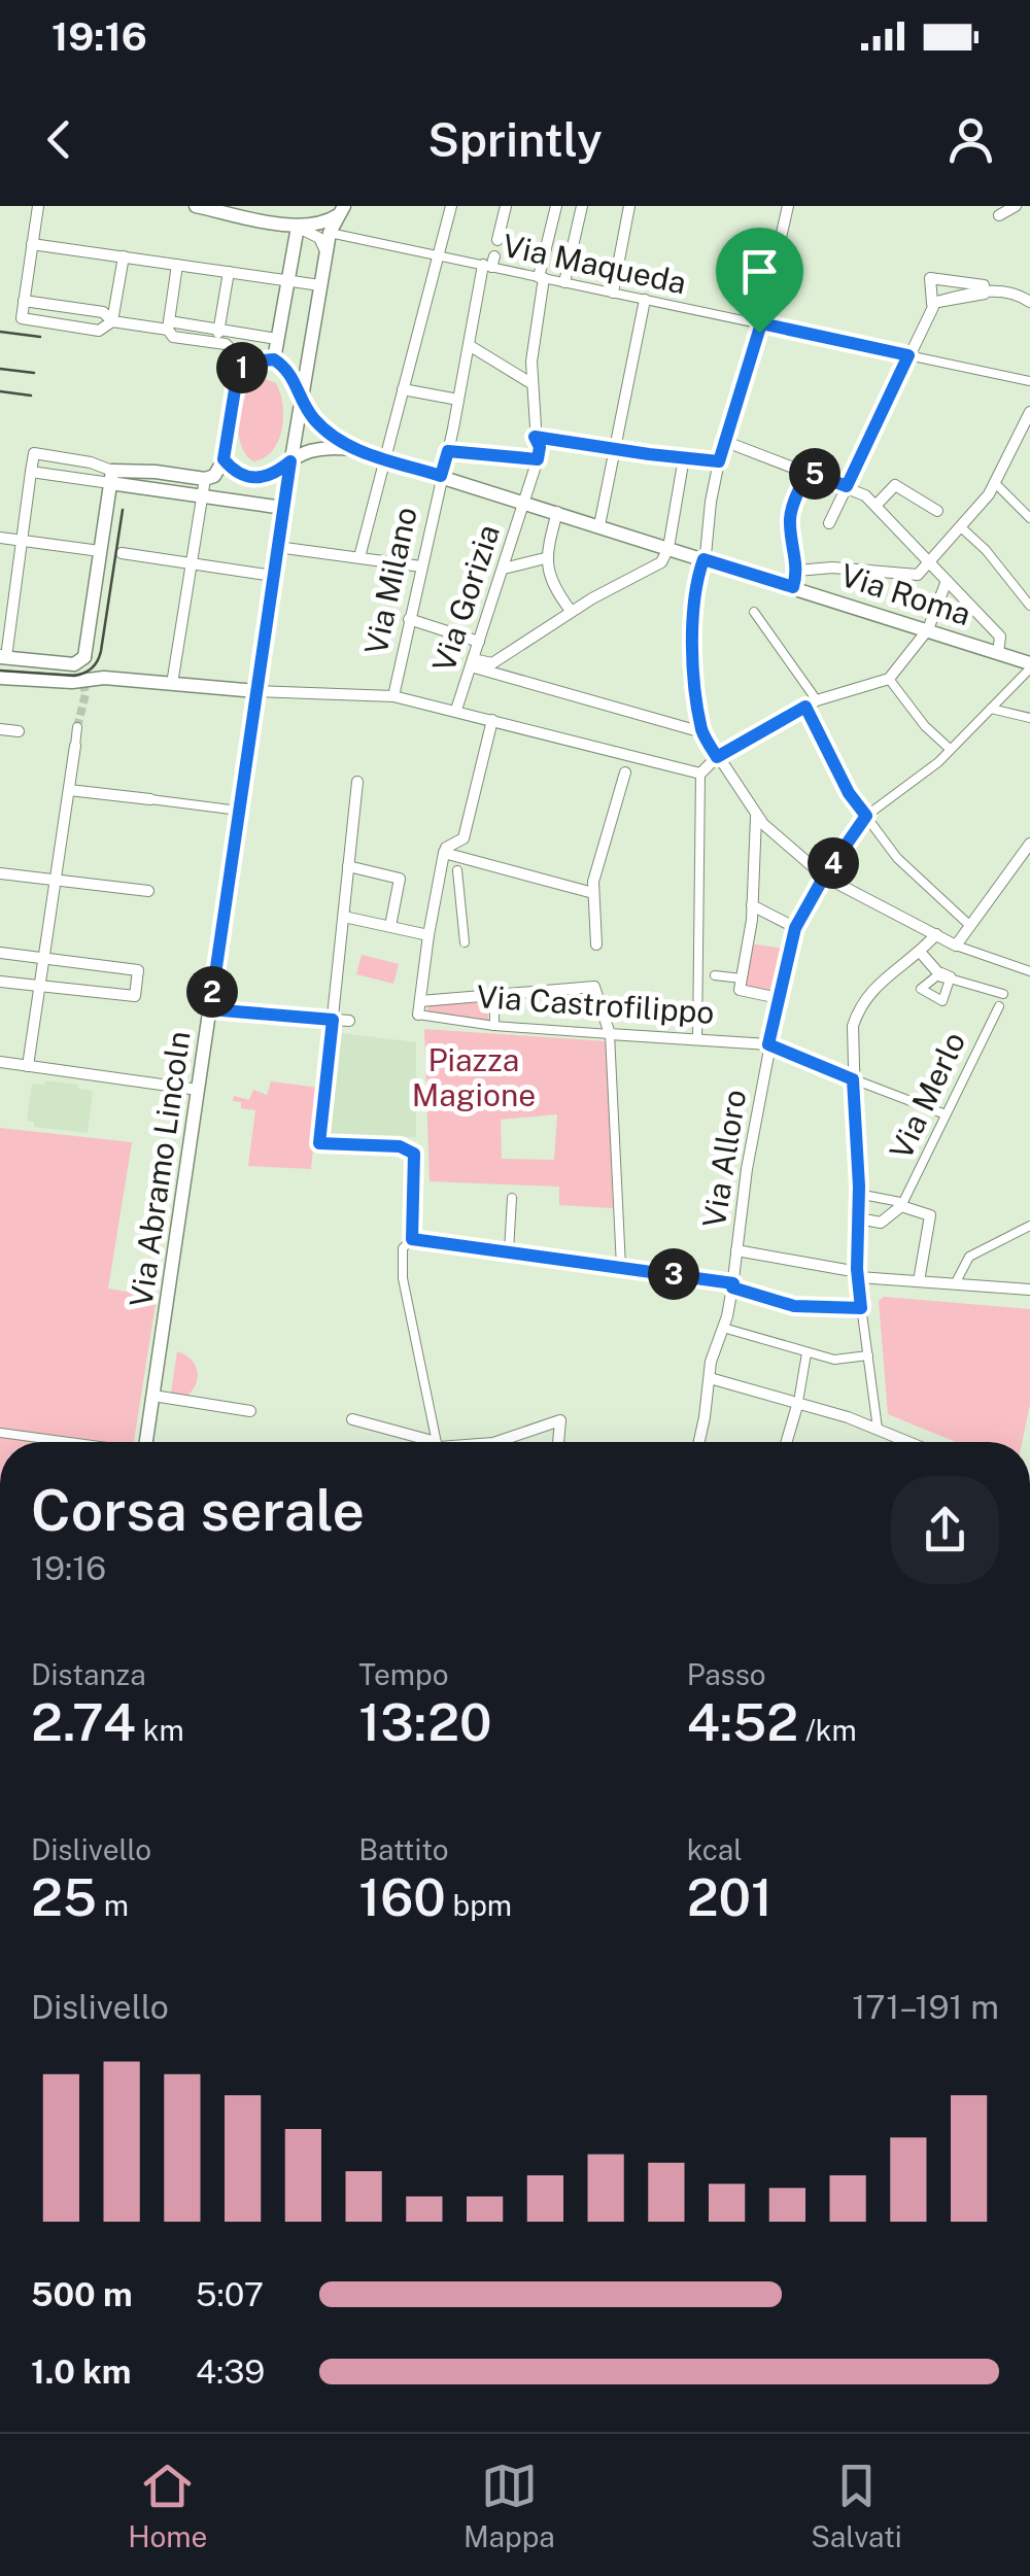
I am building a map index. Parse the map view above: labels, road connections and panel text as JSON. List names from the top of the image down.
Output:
{
  "streets": {
    "street": [
      "Via Maqueda",
      "Via Milano",
      "Via Roma",
      "Via Gorizia",
      "Via Castrofilippo",
      "Via Merlo",
      "Via Alloro",
      "Via Abramo Lincoln"
    ]
  },
  "crossings": [
    ["Via Maqueda", "Via Milano"],
    ["Via Maqueda", "Via Abramo Lincoln"],
    ["Via Milano", "Via Roma"],
    ["Via Roma", "Via Gorizia"],
    ["Via Castrofilippo", "Via Alloro"]
  ],
  "parks": ["Piazza Magione"],
  "page": {
    "status": "19:16",
    "header": "Sprintly",
    "pins": [
      "1",
      "5",
      "4",
      "2",
      "3"
    ],
    "heading": ["Corsa serale", "19:16"],
    "stats": [
      ["Distanza", "2.74 km"],
      ["Tempo", "13:20"],
      ["Passo", "4:52 /km"],
      ["Dislivello", "25 m"],
      ["Battito", "160 bpm"],
      ["kcal", "201"]
    ],
    "chart": ["Dislivello", "171–191 m"],
    "list": [
      {
        "name": "500 m",
        "note": "5:07"
      },
      {
        "name": "1.0 km",
        "note": "4:39"
      }
    ],
    "tabs": ["Home", "Mappa", "Salvati"]
  }
}
